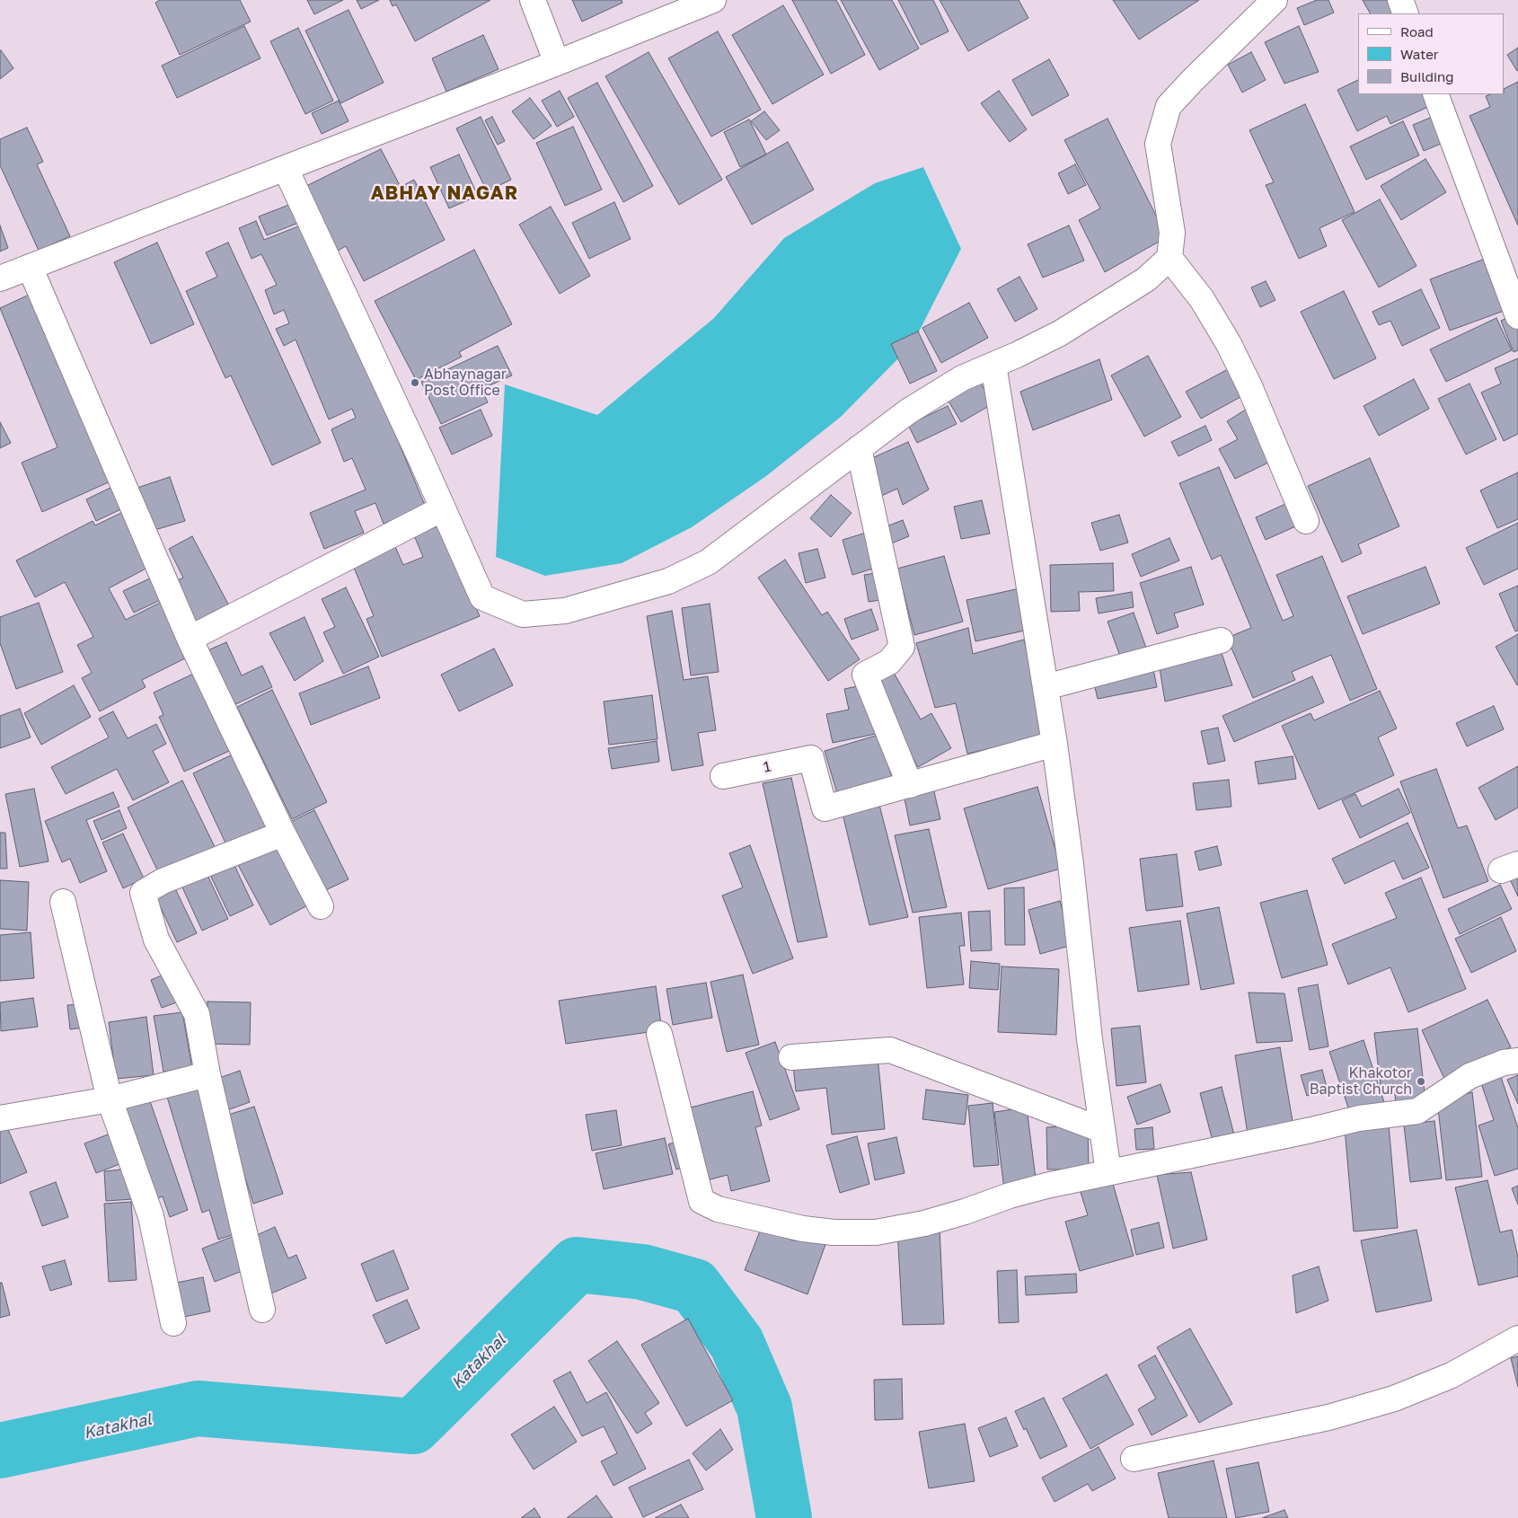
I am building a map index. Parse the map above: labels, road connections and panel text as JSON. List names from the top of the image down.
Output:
{
  "streets": {
    "street": ["1"]
  },
  "districts": ["ABHAY NAGAR"],
  "water": ["Katakhal"],
  "places": ["Abhaynagar Post Office", "Khakotor Baptist Church"],
  "legend": ["Road", "Water", "Building"]
}
